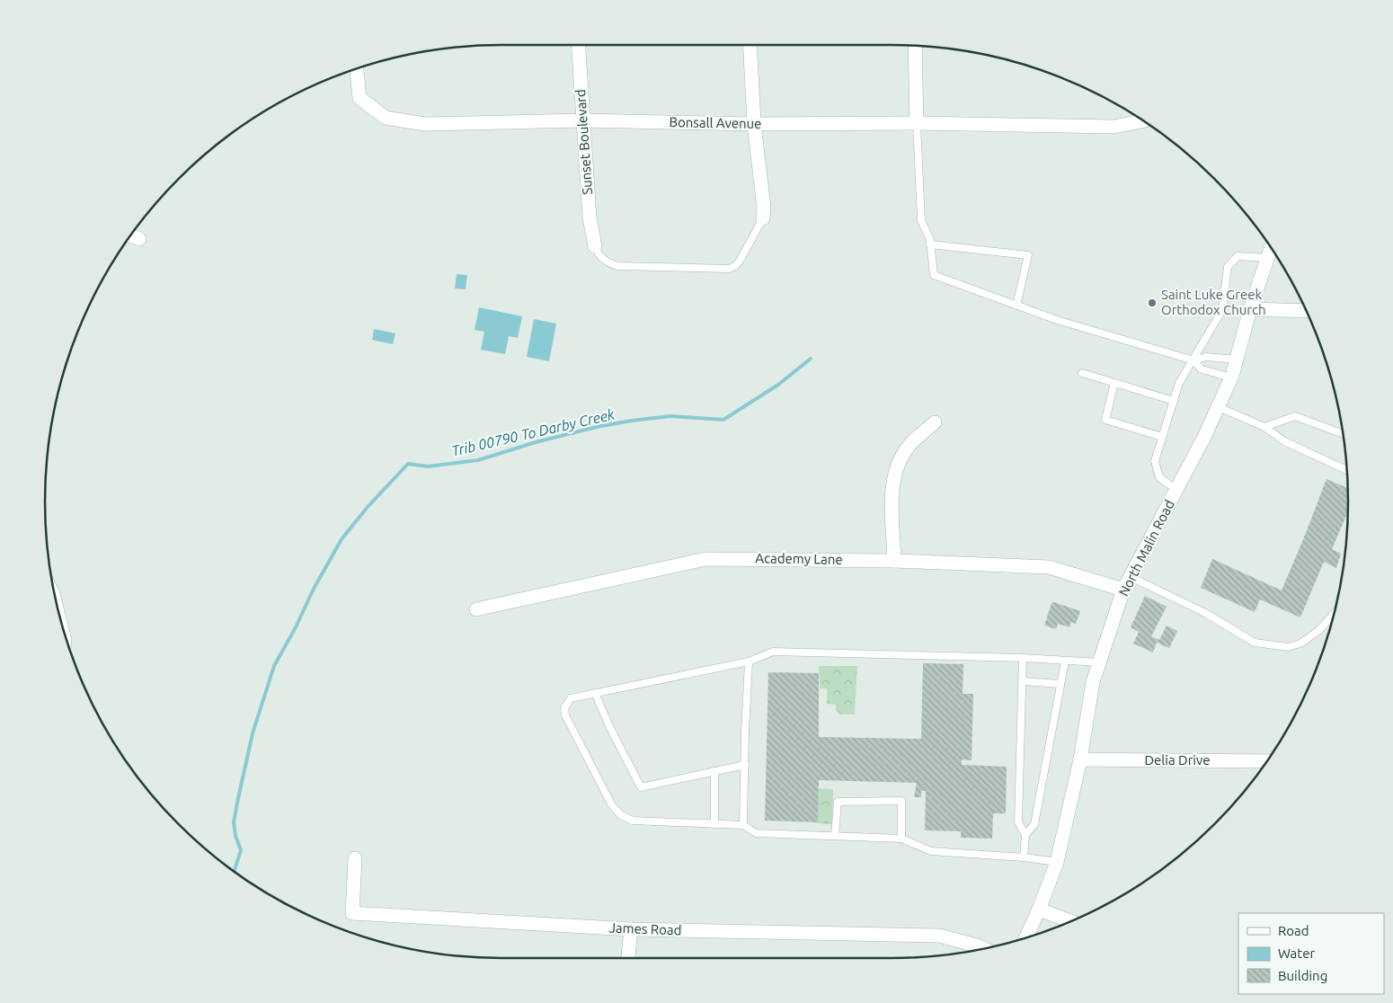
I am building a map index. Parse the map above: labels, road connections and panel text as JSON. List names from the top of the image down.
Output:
{
  "streets": {
    "street": [
      "Bonsall Avenue",
      "Sunset Boulevard",
      "North Malin Road",
      "Academy Lane",
      "Delia Drive",
      "James Road"
    ]
  },
  "crossings": [
    ["Bonsall Avenue", "Sunset Boulevard"],
    ["North Malin Road", "Academy Lane"],
    ["North Malin Road", "Delia Drive"]
  ],
  "water": ["Trib 00790 To Darby Creek"],
  "places": ["Saint Luke Greek Orthodox Church"],
  "legend": ["Road", "Water", "Building"]
}
